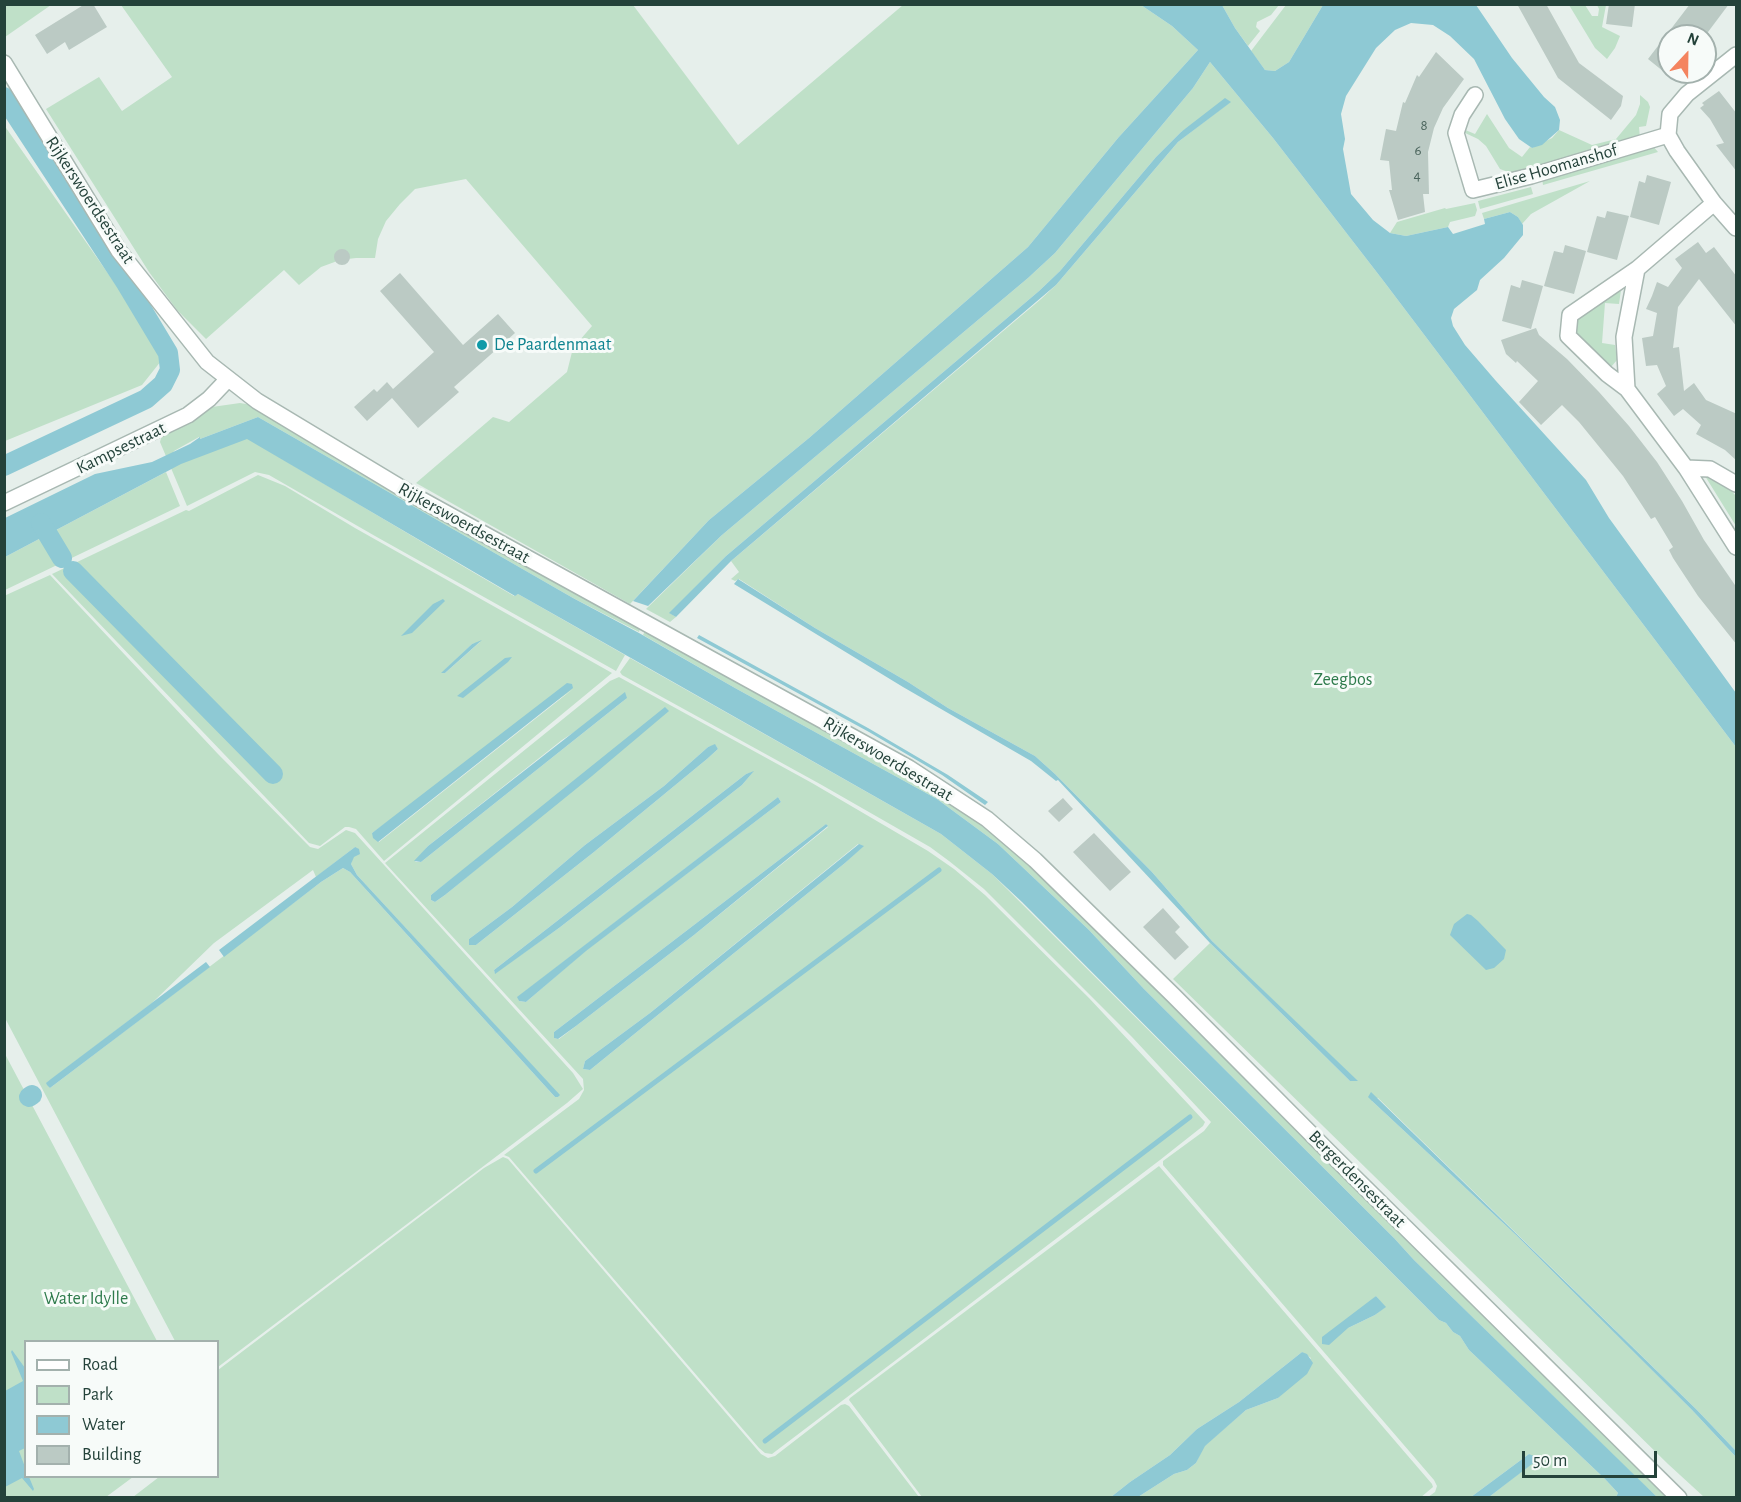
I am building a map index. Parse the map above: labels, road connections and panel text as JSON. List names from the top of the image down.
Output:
{
  "streets": {
    "street": [
      "Elise Hoomanshof",
      "Rijkerswoerdsestraat",
      "Kampsestraat",
      "Bergerdensestraat"
    ]
  },
  "crossings": [
    ["Rijkerswoerdsestraat", "Kampsestraat"],
    ["Rijkerswoerdsestraat", "Bergerdensestraat"]
  ],
  "parks": ["Zeegbos", "Water Idylle"],
  "places": ["De Paardenmaat"],
  "house_numbers": ["8", "6", "4"],
  "legend": [
    "Road",
    "Park",
    "Water",
    "Building"
  ],
  "scale_bar": "50 m",
  "north": "top"
}
